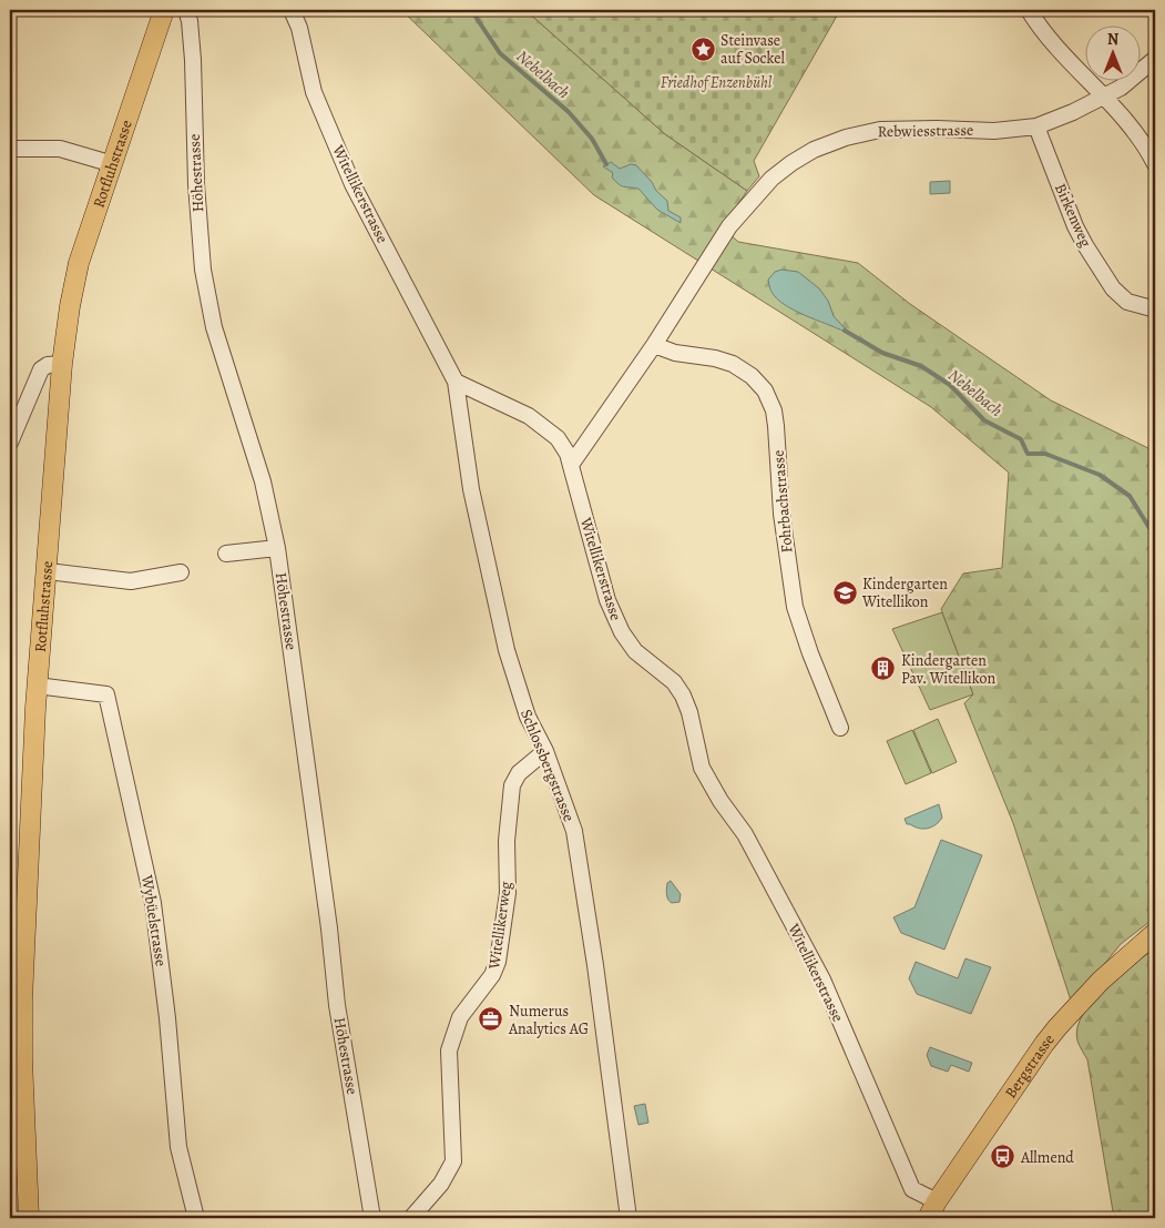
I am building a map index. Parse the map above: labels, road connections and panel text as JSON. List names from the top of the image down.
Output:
{
  "streets": {
    "main road": ["Rotfluhstrasse", "Bergstrasse"],
    "street": [
      "Rebwiesstrasse",
      "Höhestrasse",
      "Witellikerstrasse",
      "Birkenweg",
      "Fohrbachstrasse",
      "Schlossbergstrasse",
      "Wybüelstrasse",
      "Witellikerweg"
    ]
  },
  "crossings": [
    ["Rebwiesstrasse", "Witellikerstrasse"],
    ["Rebwiesstrasse", "Birkenweg"],
    ["Rebwiesstrasse", "Fohrbachstrasse"],
    ["Rotfluhstrasse", "Wybüelstrasse"],
    ["Witellikerstrasse", "Schlossbergstrasse"],
    ["Witellikerstrasse", "Bergstrasse"],
    ["Schlossbergstrasse", "Witellikerweg"]
  ],
  "water": ["Nebelbach"],
  "parks": ["Friedhof Enzenbühl"],
  "places": {
    "place": ["Steinvase auf Sockel"],
    "school or university": ["Kindergarten Witellikon"],
    "building": ["Kindergarten Pav. Witellikon"],
    "office": ["Numerus Analytics AG"],
    "bus stop": ["Allmend"]
  },
  "north": "top"
}
